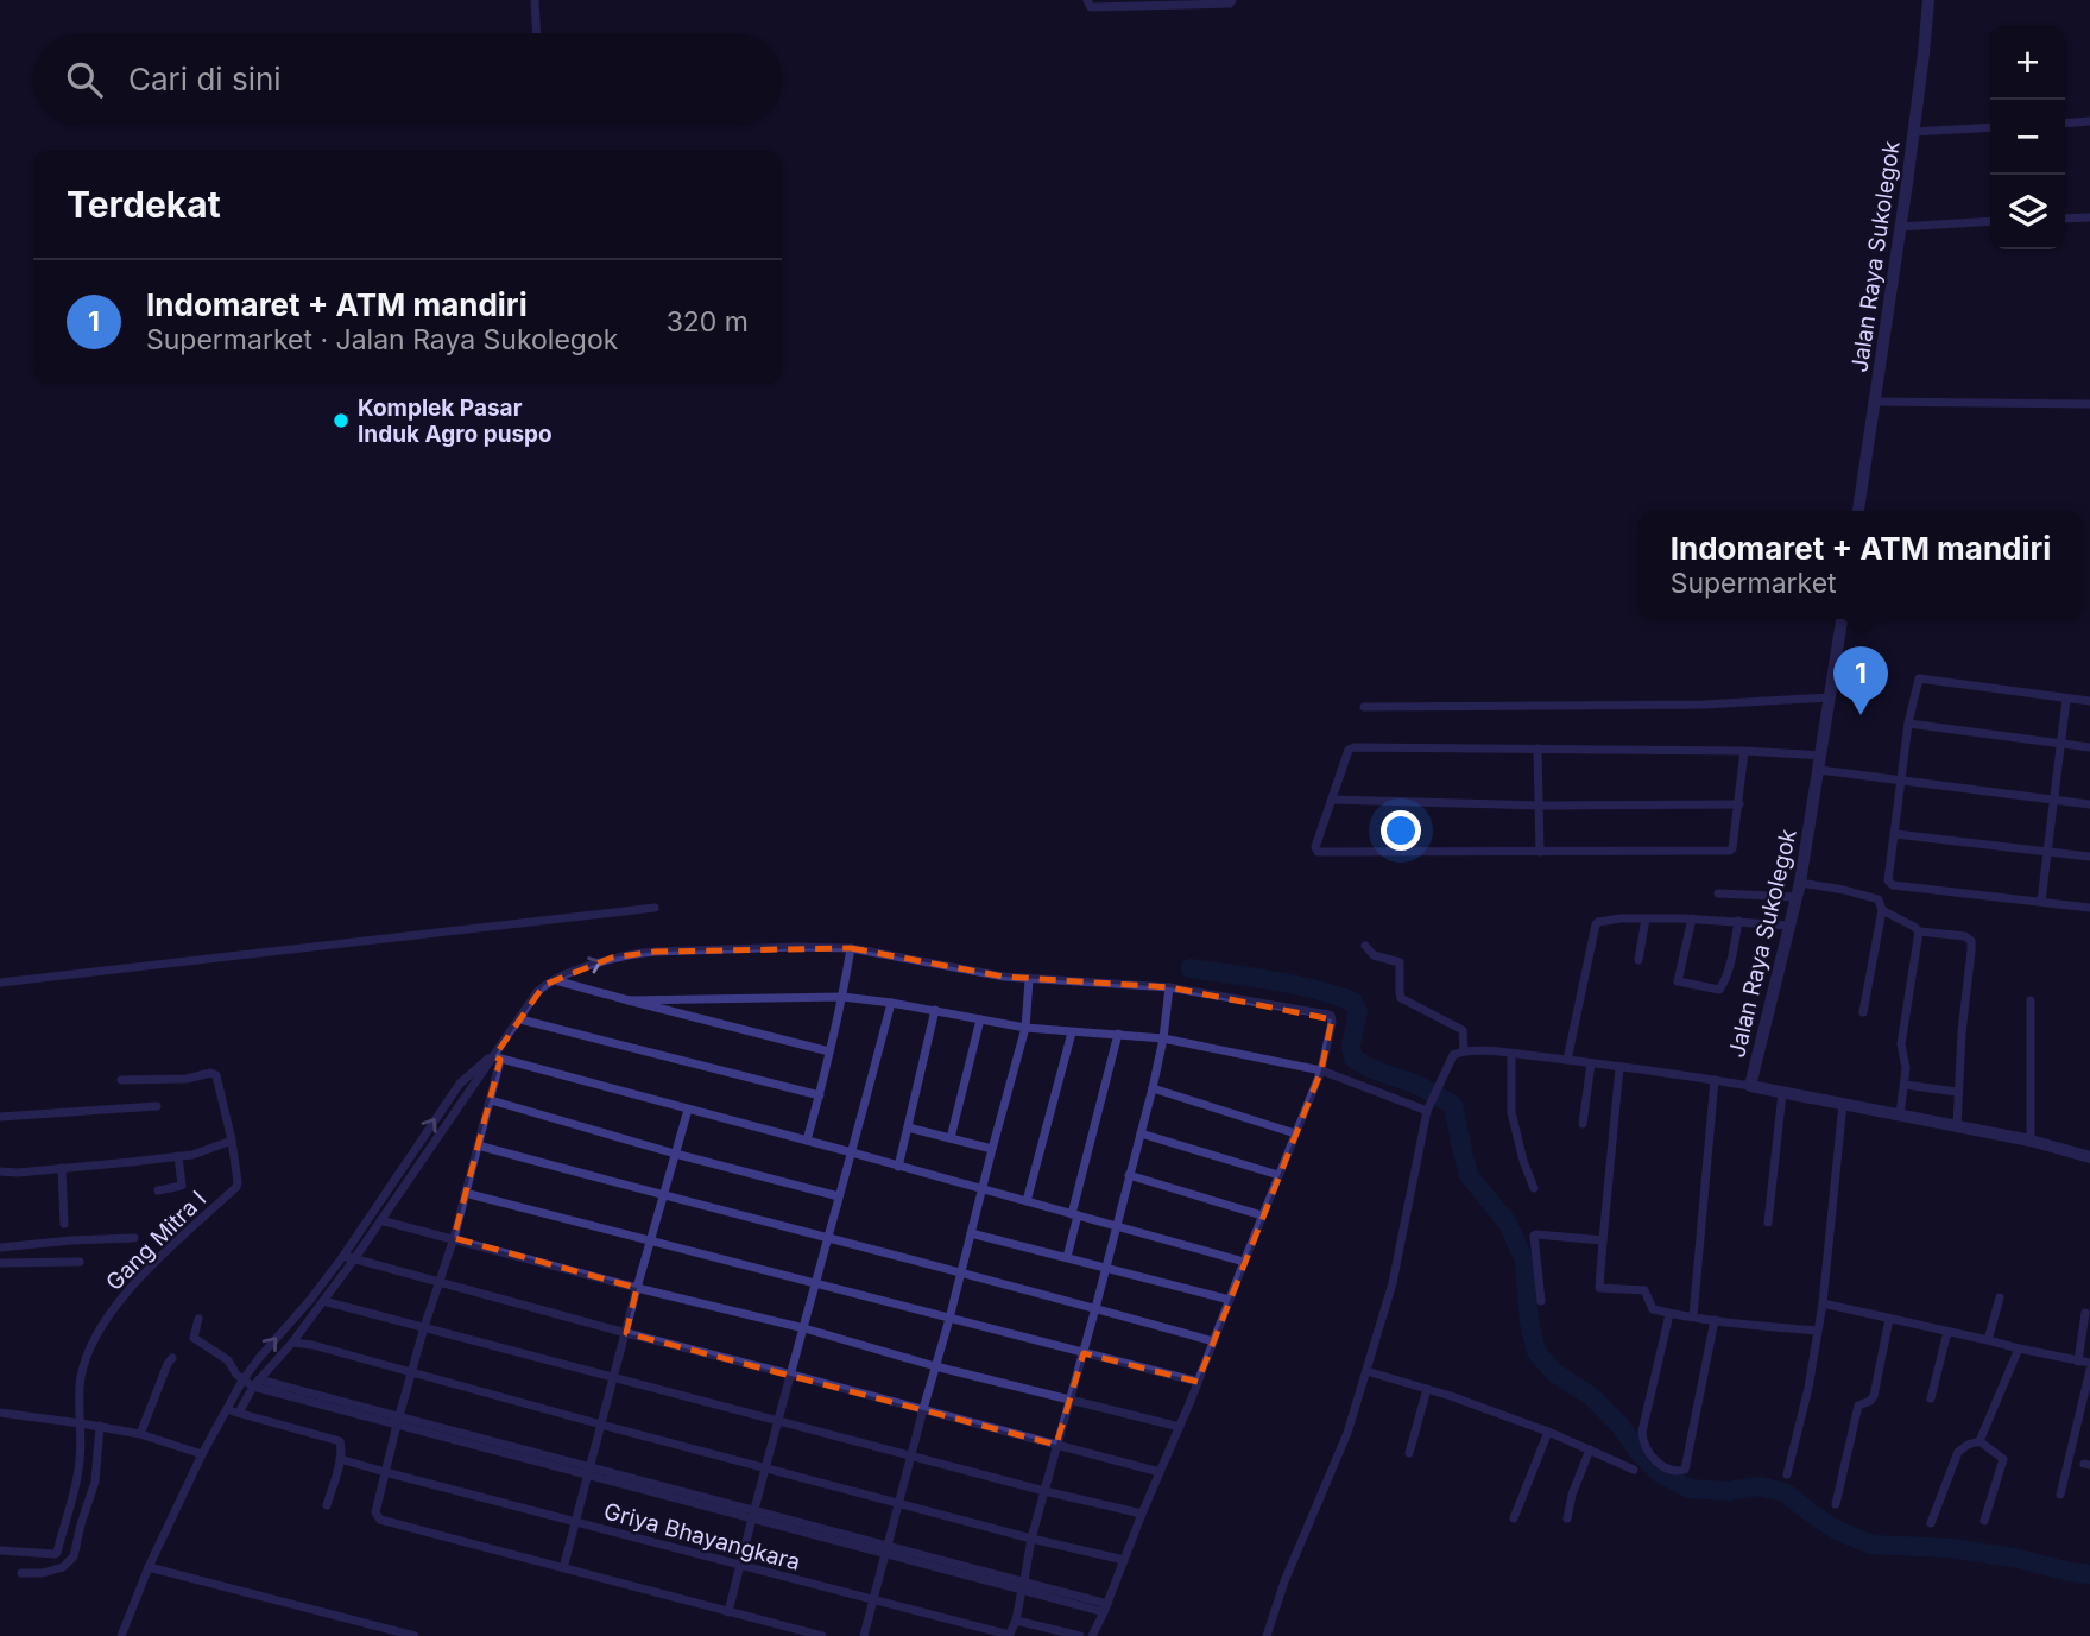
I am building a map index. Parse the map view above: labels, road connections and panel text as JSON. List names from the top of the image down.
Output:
{
  "streets": {
    "street": ["Jalan Raya Sukolegok", "Gang Mitra I", "Griya Bhayangkara"]
  },
  "places": ["Komplek Pasar Induk Agro puspo"],
  "page": {
    "map_buttons": ["+", "−"],
    "search": "Cari di sini",
    "heading": "Terdekat",
    "list": [
      {
        "mark": "1",
        "name": "Indomaret + ATM mandiri",
        "note": "Supermarket · Jalan Raya Sukolegok",
        "value": "320 m"
      }
    ],
    "popup": ["Indomaret + ATM mandiri", "Supermarket"],
    "pins": "1"
  }
}
